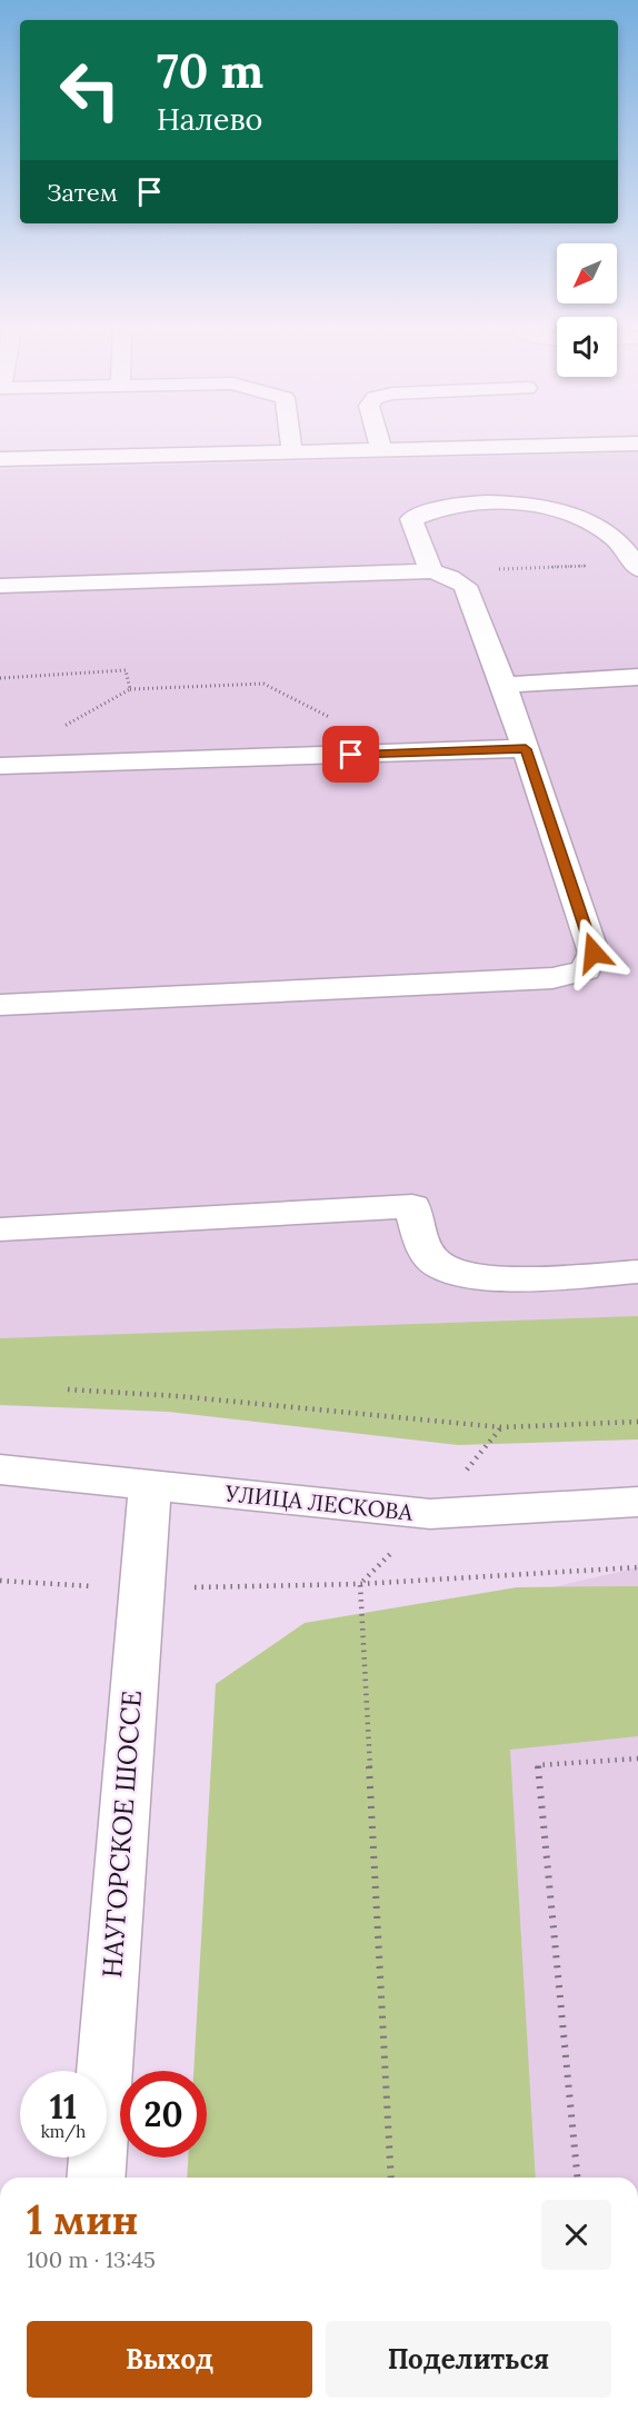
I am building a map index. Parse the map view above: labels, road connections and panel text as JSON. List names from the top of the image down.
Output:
{
  "streets": {
    "main road": ["УЛИЦА ЛЕСКОВА", "НАУГОРСКОЕ ШОССЕ"]
  },
  "crossings": [
    ["УЛИЦА ЛЕСКОВА", "НАУГОРСКОЕ ШОССЕ"]
  ],
  "north": "bottom left",
  "page": {
    "turn": ["70 m", "Налево"],
    "then": "Затем",
    "speed": "11 km/h",
    "limit": "20",
    "heading": ["1 мин", "100 m · 13:45"],
    "buttons": ["Выход", "Поделиться"]
  }
}
